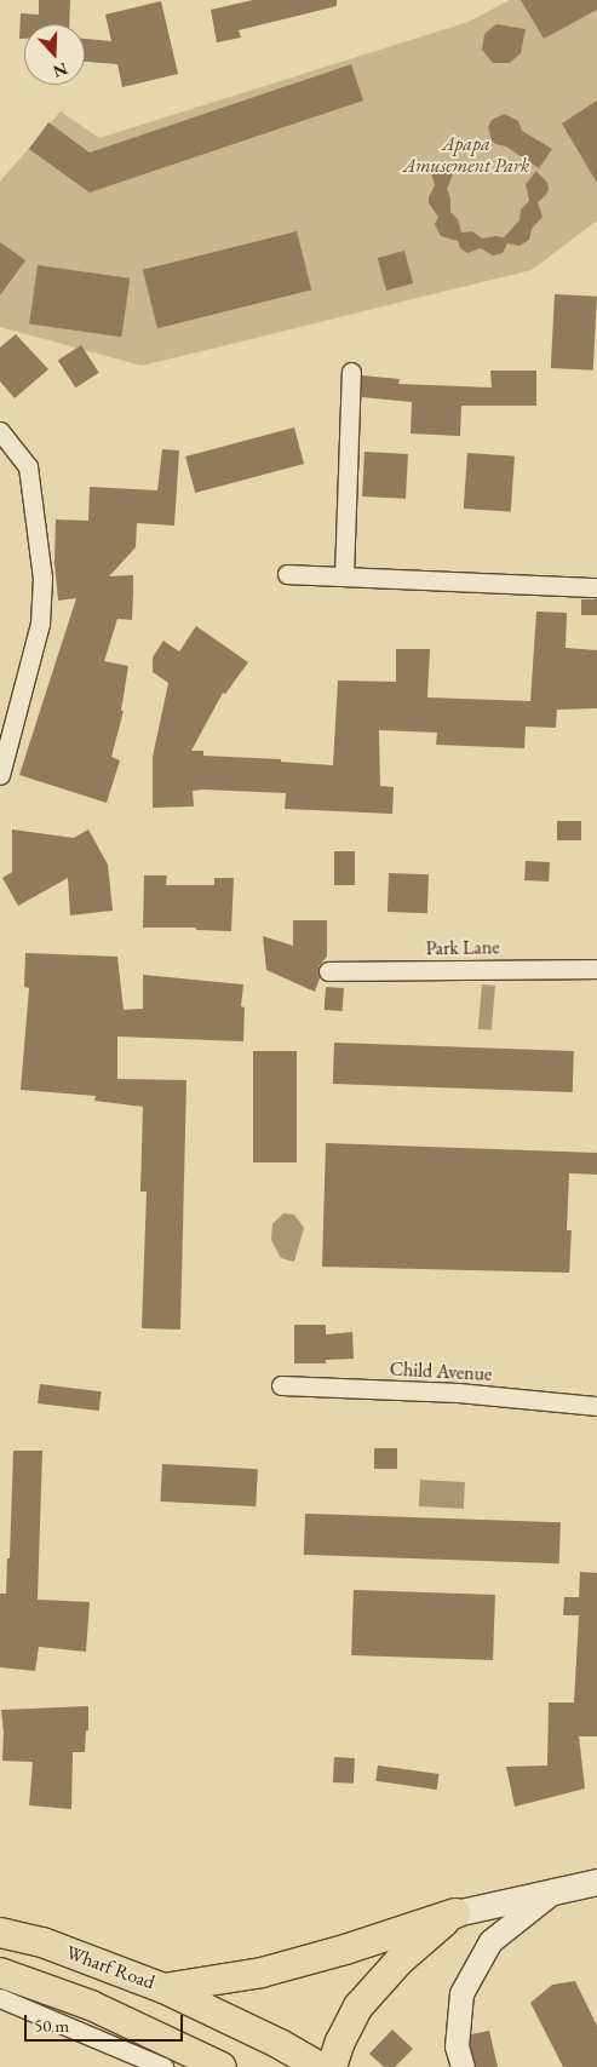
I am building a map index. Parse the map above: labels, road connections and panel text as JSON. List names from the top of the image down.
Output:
{
  "streets": {
    "main road": ["Wharf Road"],
    "street": ["Park Lane", "Child Avenue"]
  },
  "parks": ["Apapa Amusement Park"],
  "scale_bar": "50 m",
  "north": "bottom"
}
